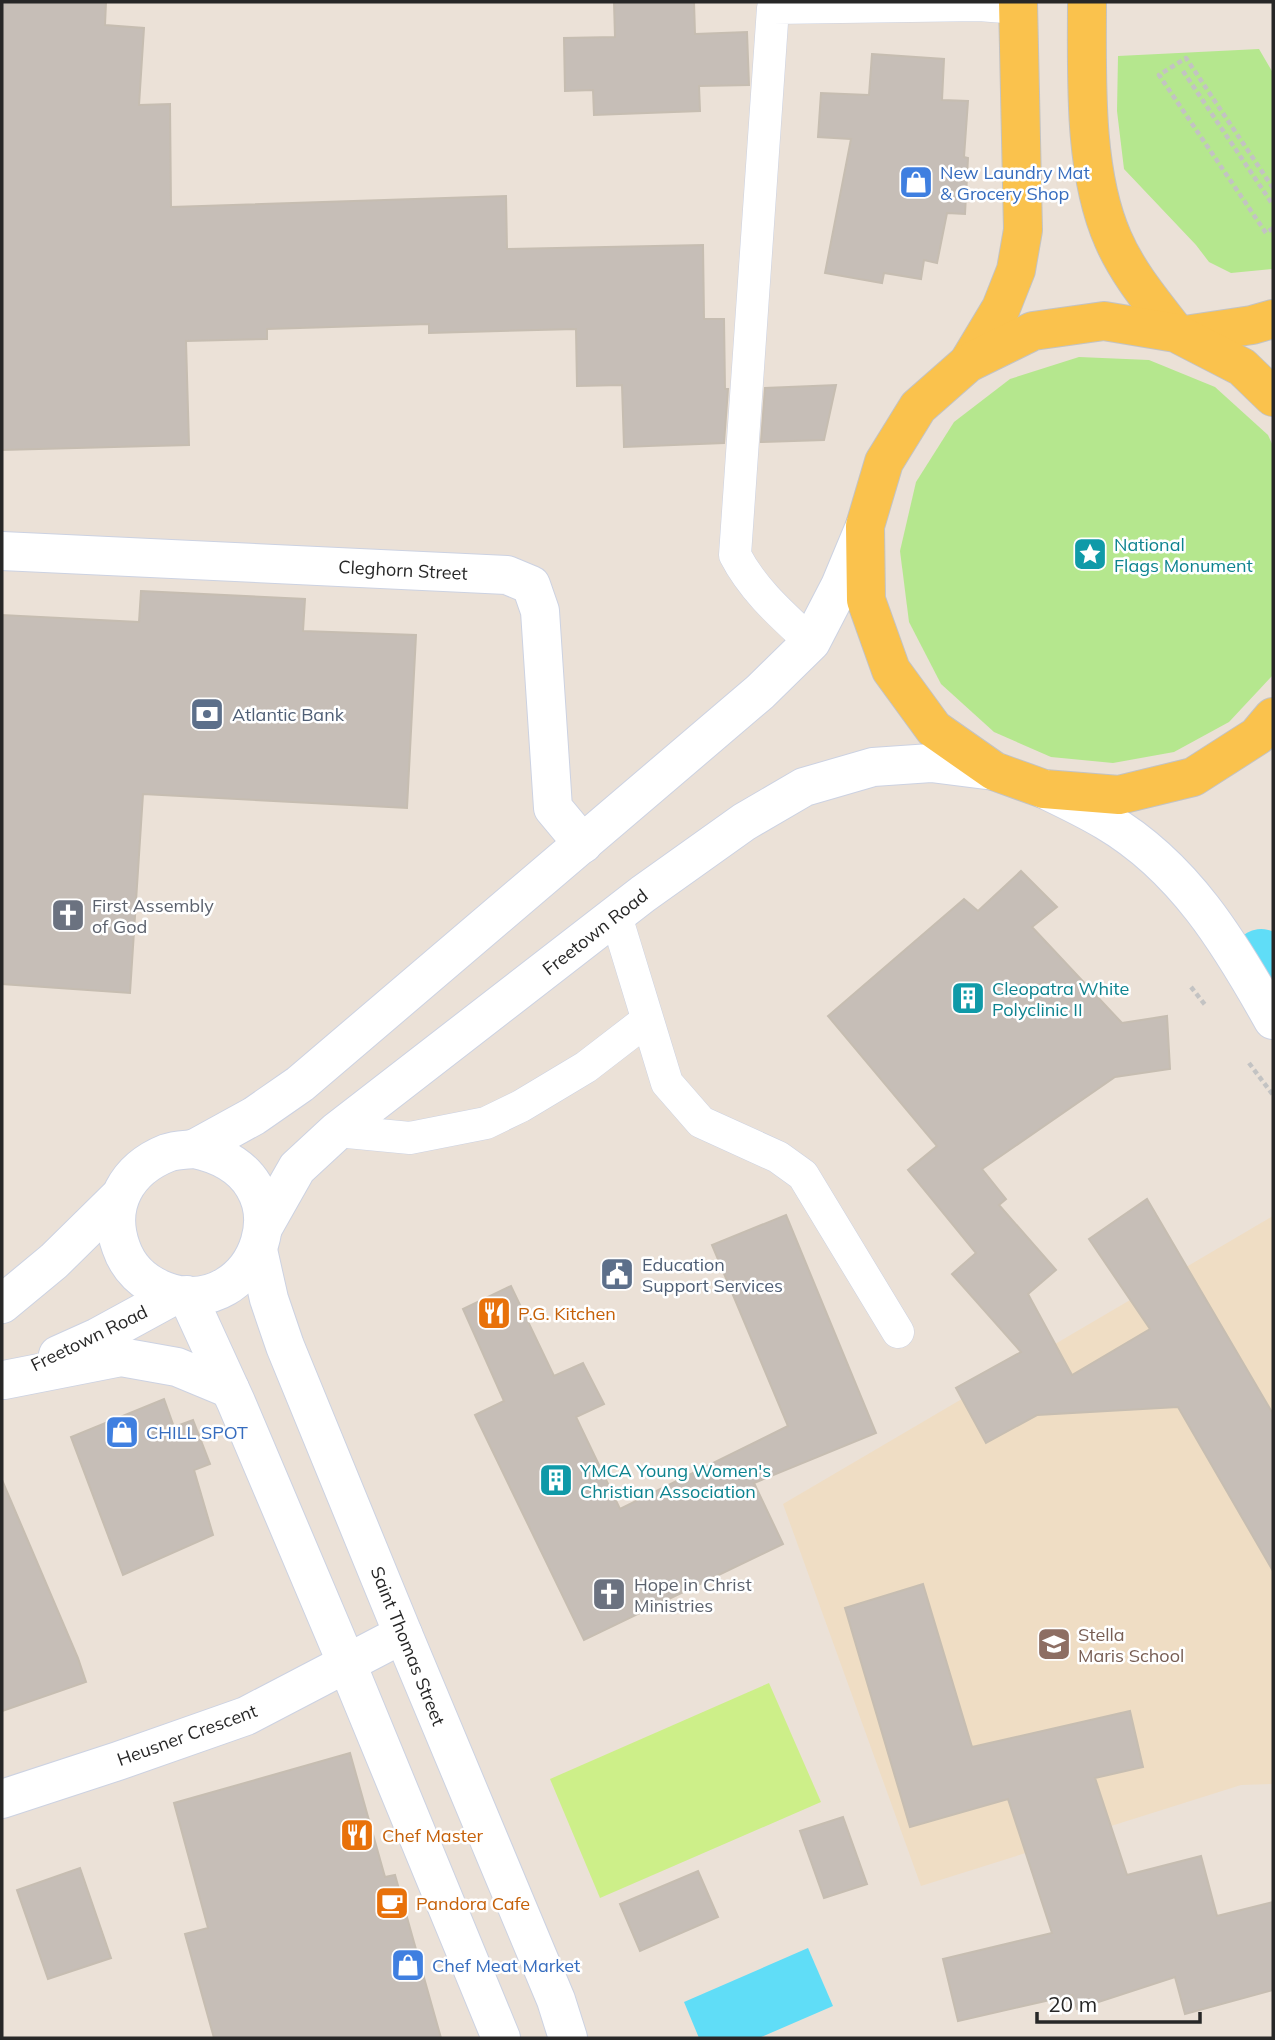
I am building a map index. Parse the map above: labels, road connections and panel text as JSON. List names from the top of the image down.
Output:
{
  "streets": {
    "main road": [
      "Cleghorn Street",
      "Freetown Road",
      "Saint Thomas Street",
      "Heusner Crescent"
    ]
  },
  "crossings": [
    ["Freetown Road", "Saint Thomas Street"],
    ["Saint Thomas Street", "Heusner Crescent"]
  ],
  "places": {
    "shop": ["New Laundry Mat & Grocery Shop", "CHILL SPOT", "Chef Meat Market"],
    "place": ["National Flags Monument"],
    "bank": ["Atlantic Bank"],
    "church": ["First Assembly of God", "Hope in Christ Ministries"],
    "building": ["Cleopatra White Polyclinic II", "YMCA Young Women's Christian Association"],
    "public building": ["Education Support Services"],
    "restaurant": ["P.G. Kitchen", "Chef Master"],
    "school or university": ["Stella Maris School"],
    "cafe": ["Pandora Cafe"]
  },
  "scale_bar": "20 m"
}
